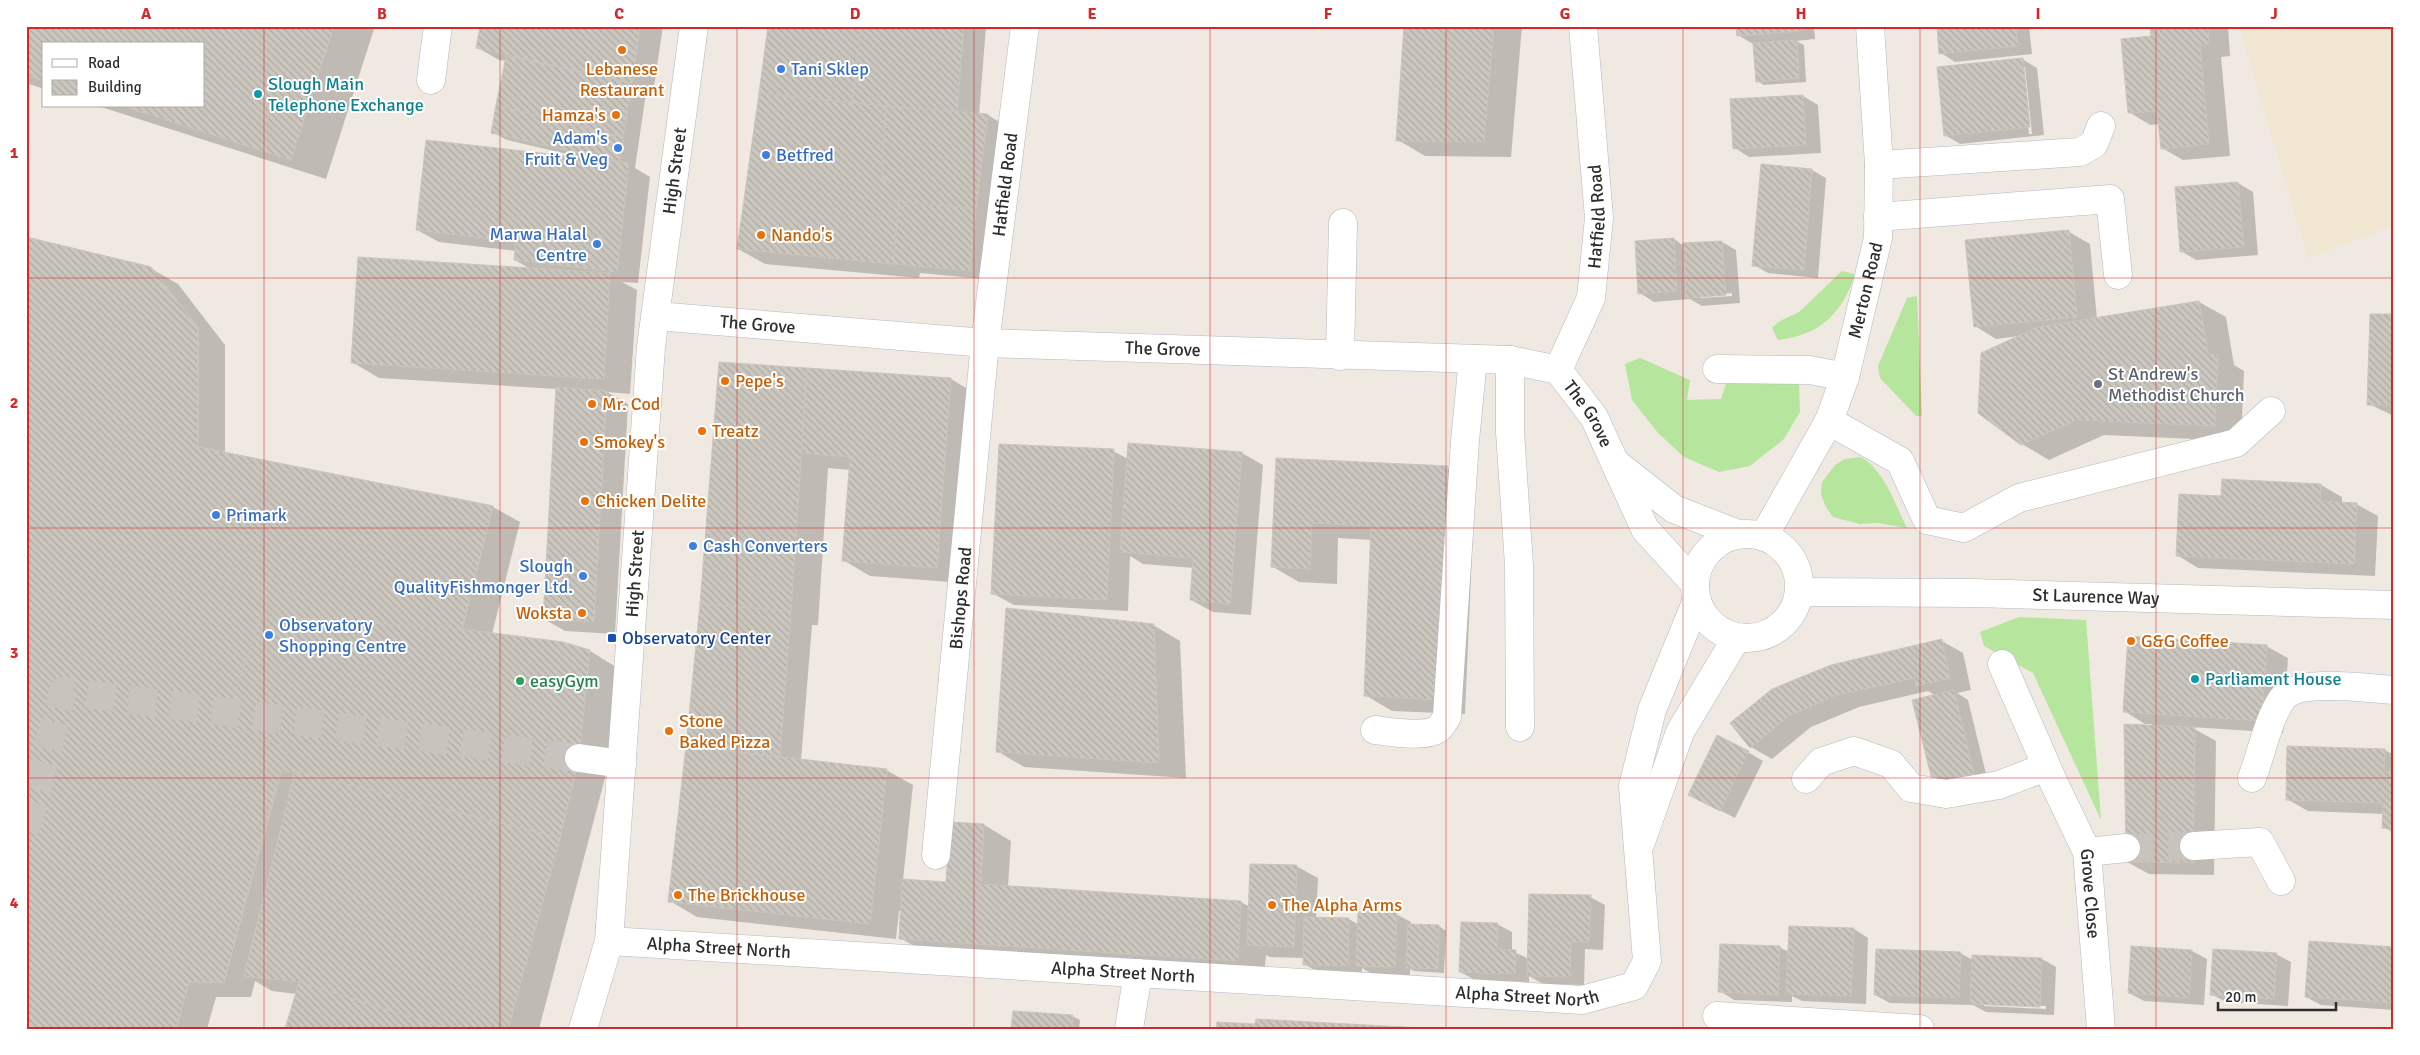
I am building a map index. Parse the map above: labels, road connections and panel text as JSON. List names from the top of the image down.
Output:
{
  "streets": {
    "street": [
      "High Street",
      "Hatfield Road",
      "Merton Road",
      "The Grove",
      "St Laurence Way",
      "Bishops Road",
      "Grove Close",
      "Alpha Street North"
    ]
  },
  "crossings": [
    ["High Street", "The Grove"],
    ["High Street", "Alpha Street North"],
    ["Hatfield Road", "The Grove"],
    ["Hatfield Road", "Bishops Road"],
    ["Merton Road", "The Grove"],
    ["Merton Road", "St Laurence Way"],
    ["The Grove", "St Laurence Way"],
    ["The Grove", "Bishops Road"]
  ],
  "places": {
    "other": [
      "Lebanese Restaurant",
      "Tani Sklep",
      "Slough Main Telephone Exchange",
      "Hamza's",
      "Adam's Fruit & Veg",
      "Betfred",
      "Nando's",
      "Marwa Halal Centre",
      "Pepe's",
      "St Andrew's Methodist Church",
      "Mr. Cod",
      "Treatz",
      "Smokey's",
      "Chicken Delite",
      "Primark",
      "Cash Converters",
      "Slough QualityFishmonger Ltd.",
      "Woksta",
      "Observatory Shopping Centre",
      "G&G Coffee",
      "Parliament House",
      "easyGym",
      "Stone Baked Pizza",
      "The Brickhouse",
      "The Alpha Arms"
    ],
    "transit": ["Observatory Center"]
  },
  "legend": ["Road", "Building"],
  "scale_bar": "20 m",
  "grid": {
    "columns": [
      "A",
      "B",
      "C",
      "D",
      "E",
      "F",
      "G",
      "H",
      "I",
      "J"
    ],
    "rows": [
      "1",
      "2",
      "3",
      "4"
    ]
  }
}
